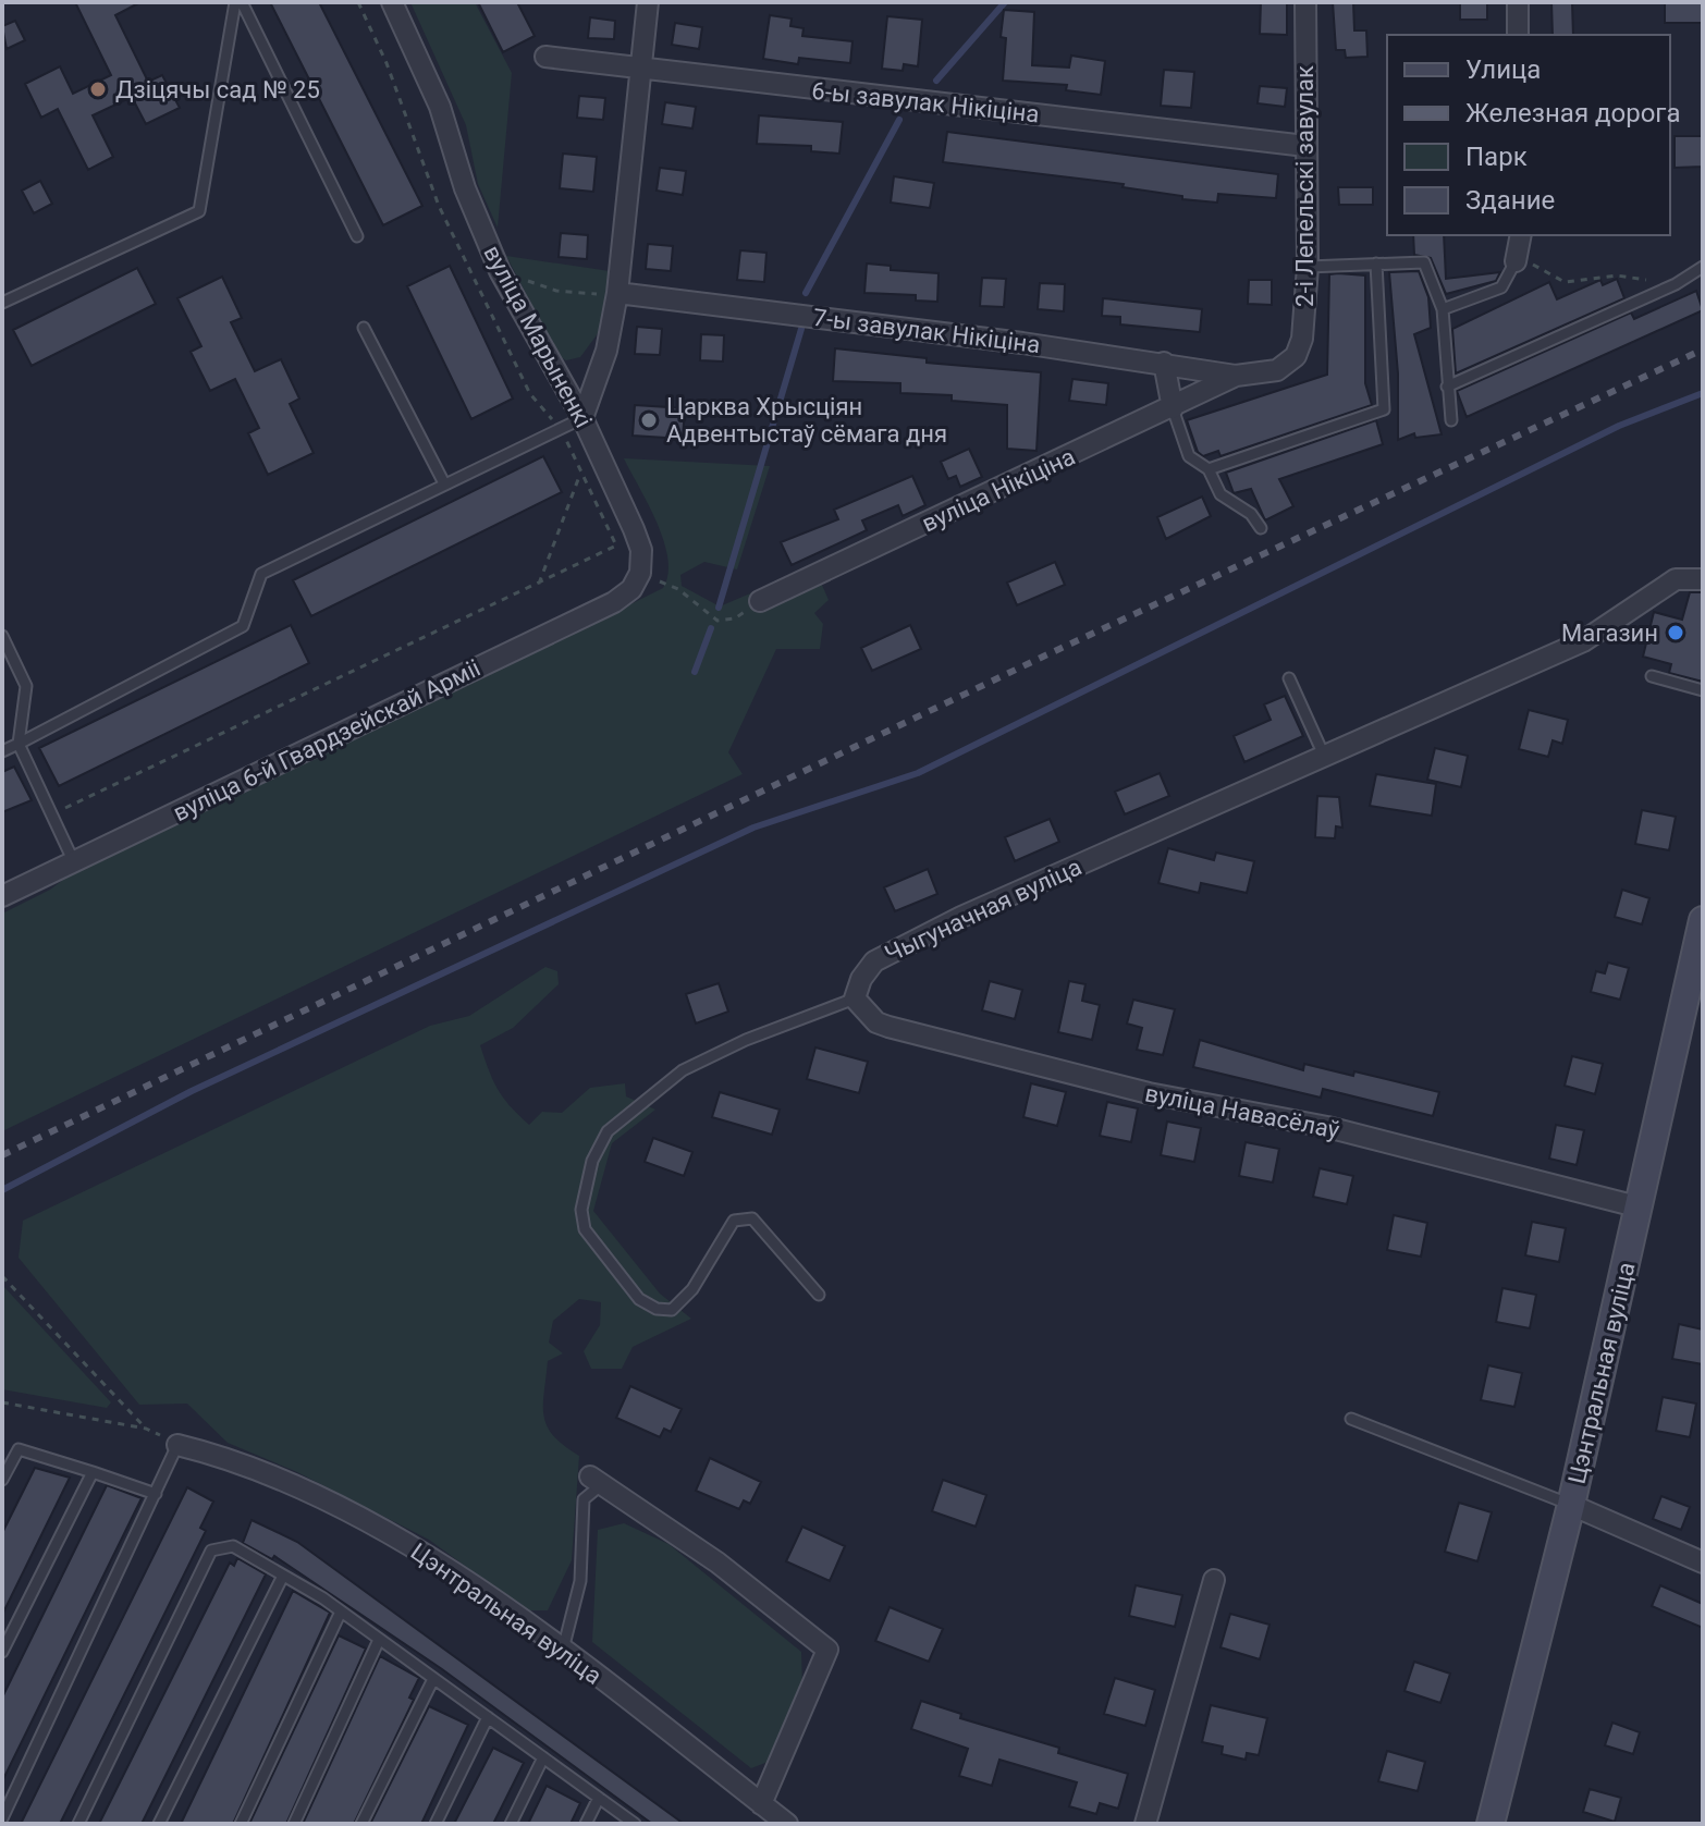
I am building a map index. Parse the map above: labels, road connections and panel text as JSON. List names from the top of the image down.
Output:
{
  "streets": {
    "street": [
      "6-ы завулак Нікіціна",
      "2-і Лепельскі завулак",
      "7-ы завулак Нікіціна",
      "вуліца Марыненкі",
      "вуліца Нікіціна",
      "вуліца 6-й Гвардзейскай Арміі",
      "Чыгуначная вуліца",
      "вуліца Навасёлаў",
      "Цэнтральная вуліца"
    ]
  },
  "crossings": [
    ["6-ы завулак Нікіціна", "2-і Лепельскі завулак"],
    ["2-і Лепельскі завулак", "7-ы завулак Нікіціна"],
    ["2-і Лепельскі завулак", "вуліца Нікіціна"],
    ["7-ы завулак Нікіціна", "вуліца Нікіціна"],
    ["вуліца Марыненкі", "вуліца 6-й Гвардзейскай Арміі"],
    ["Чыгуначная вуліца", "вуліца Навасёлаў"],
    ["вуліца Навасёлаў", "Цэнтральная вуліца"]
  ],
  "places": ["Дзіцячы сад № 25", "Царква Хрысціян Адвентыстаў сёмага дня", "Магазин"],
  "legend": [
    "Улица",
    "Железная дорога",
    "Парк",
    "Здание"
  ]
}
